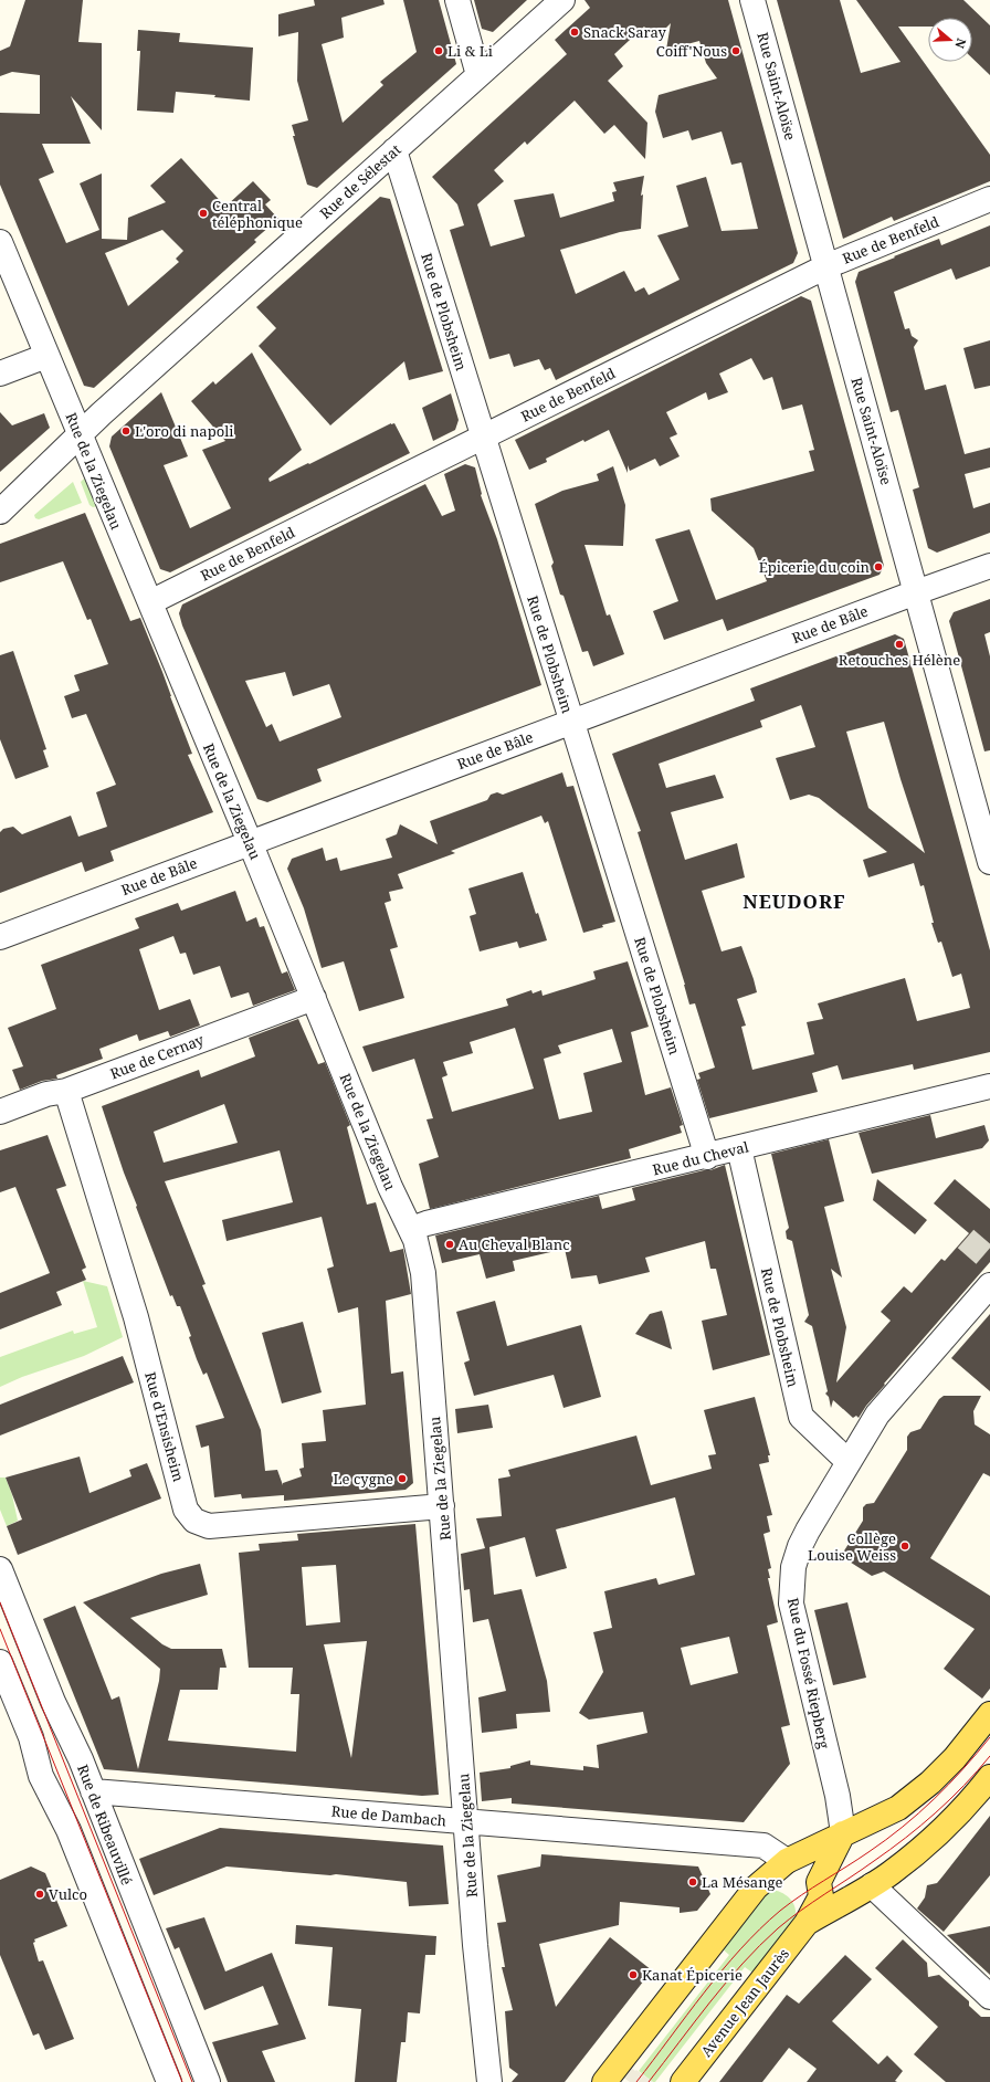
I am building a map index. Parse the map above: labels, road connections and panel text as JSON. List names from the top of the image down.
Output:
{
  "streets": {
    "main road": ["Avenue Jean Jaurès"],
    "street": [
      "Rue Saint-Aloïse",
      "Rue de Sélestat",
      "Rue de Benfeld",
      "Rue de Plobsheim",
      "Rue de la Ziegelau",
      "Rue de Bâle",
      "Rue de Cernay",
      "Rue du Cheval",
      "Rue d'Ensisheim",
      "Rue du Fossé Riepberg",
      "Rue de Dambach",
      "Rue de Ribeauvillé"
    ]
  },
  "crossings": [
    ["Rue Saint-Aloïse", "Rue de Benfeld"],
    ["Rue Saint-Aloïse", "Rue de Bâle"],
    ["Rue de Sélestat", "Rue de Plobsheim"],
    ["Rue de Sélestat", "Rue de la Ziegelau"],
    ["Rue de Benfeld", "Rue de Plobsheim"],
    ["Rue de Benfeld", "Rue de la Ziegelau"],
    ["Rue de Plobsheim", "Rue de Bâle"],
    ["Rue de Plobsheim", "Rue du Cheval"],
    ["Rue de Plobsheim", "Rue du Fossé Riepberg"],
    ["Rue de la Ziegelau", "Rue de Bâle"],
    ["Rue de la Ziegelau", "Rue de Cernay"],
    ["Rue de la Ziegelau", "Rue du Cheval"],
    ["Rue de la Ziegelau", "Rue d'Ensisheim"],
    ["Rue de la Ziegelau", "Rue de Dambach"],
    ["Rue de Cernay", "Rue d'Ensisheim"],
    ["Rue du Fossé Riepberg", "Avenue Jean Jaurès"],
    ["Rue de Dambach", "Rue de Ribeauvillé"]
  ],
  "districts": ["NEUDORF"],
  "places": [
    "Snack Saray",
    "Li & Li",
    "Coiff'Nous",
    "Central téléphonique",
    "L'oro di napoli",
    "Épicerie du coin",
    "Retouches Hélène",
    "Au Cheval Blanc",
    "Le cygne",
    "Collège Louise Weiss",
    "La Mésange",
    "Vulco",
    "Kanat Épicerie"
  ],
  "north": "right"
}
